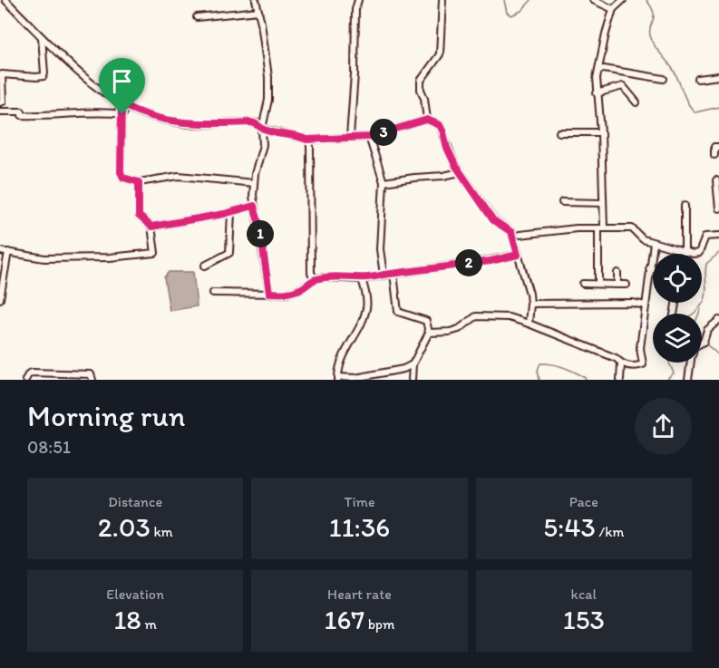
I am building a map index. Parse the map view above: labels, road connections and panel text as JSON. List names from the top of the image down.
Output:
{
  "page": {
    "pins": ["3", "1", "2"],
    "heading": ["Morning run", "08:51"],
    "stats": [
      ["Distance", "2.03 km"],
      ["Time", "11:36"],
      ["Pace", "5:43 /km"],
      ["Elevation", "18 m"],
      ["Heart rate", "167 bpm"],
      ["kcal", "153"]
    ]
  }
}
